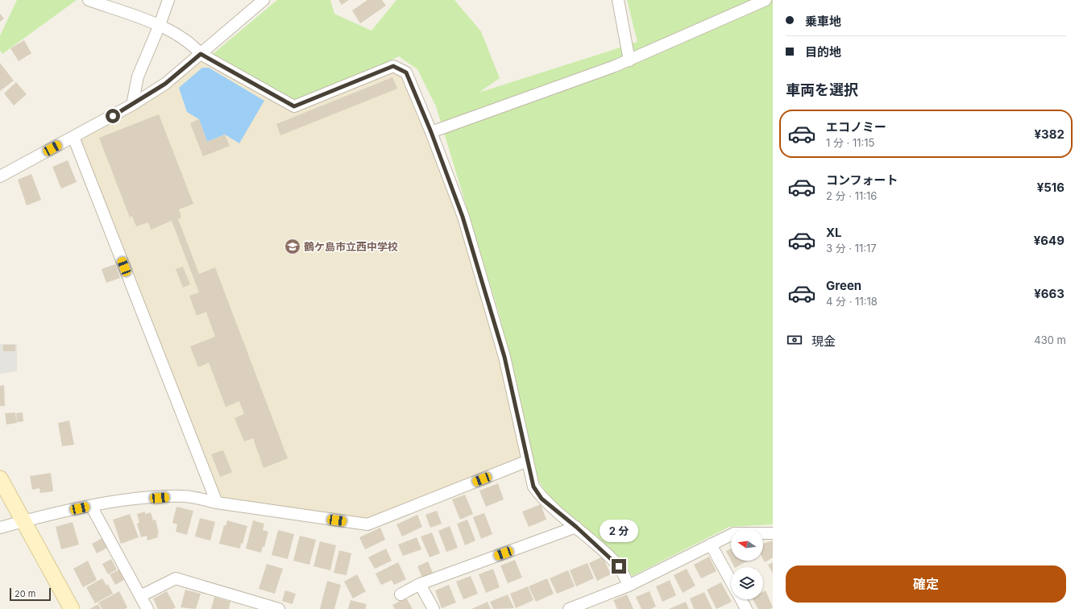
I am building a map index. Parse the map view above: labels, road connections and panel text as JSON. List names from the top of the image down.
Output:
{
  "places": {
    "school or university": ["鶴ケ島市立西中学校"]
  },
  "scale_bar": "20 m",
  "north": "left",
  "page": {
    "banner": ["乗車地", "目的地"],
    "heading": "車両を選択",
    "list": [
      {
        "name": "エコノミー",
        "note": "1 分 · 11:15",
        "value": "¥382"
      },
      {
        "name": "コンフォート",
        "note": "2 分 · 11:16",
        "value": "¥516"
      },
      {
        "name": "XL",
        "note": "3 分 · 11:17",
        "value": "¥649"
      },
      {
        "name": "Green",
        "note": "4 分 · 11:18",
        "value": "¥663"
      }
    ],
    "pay": ["現金", "430 m"],
    "bubble": "2 分",
    "buttons": "確定",
    "scale": "20 m"
  }
}
